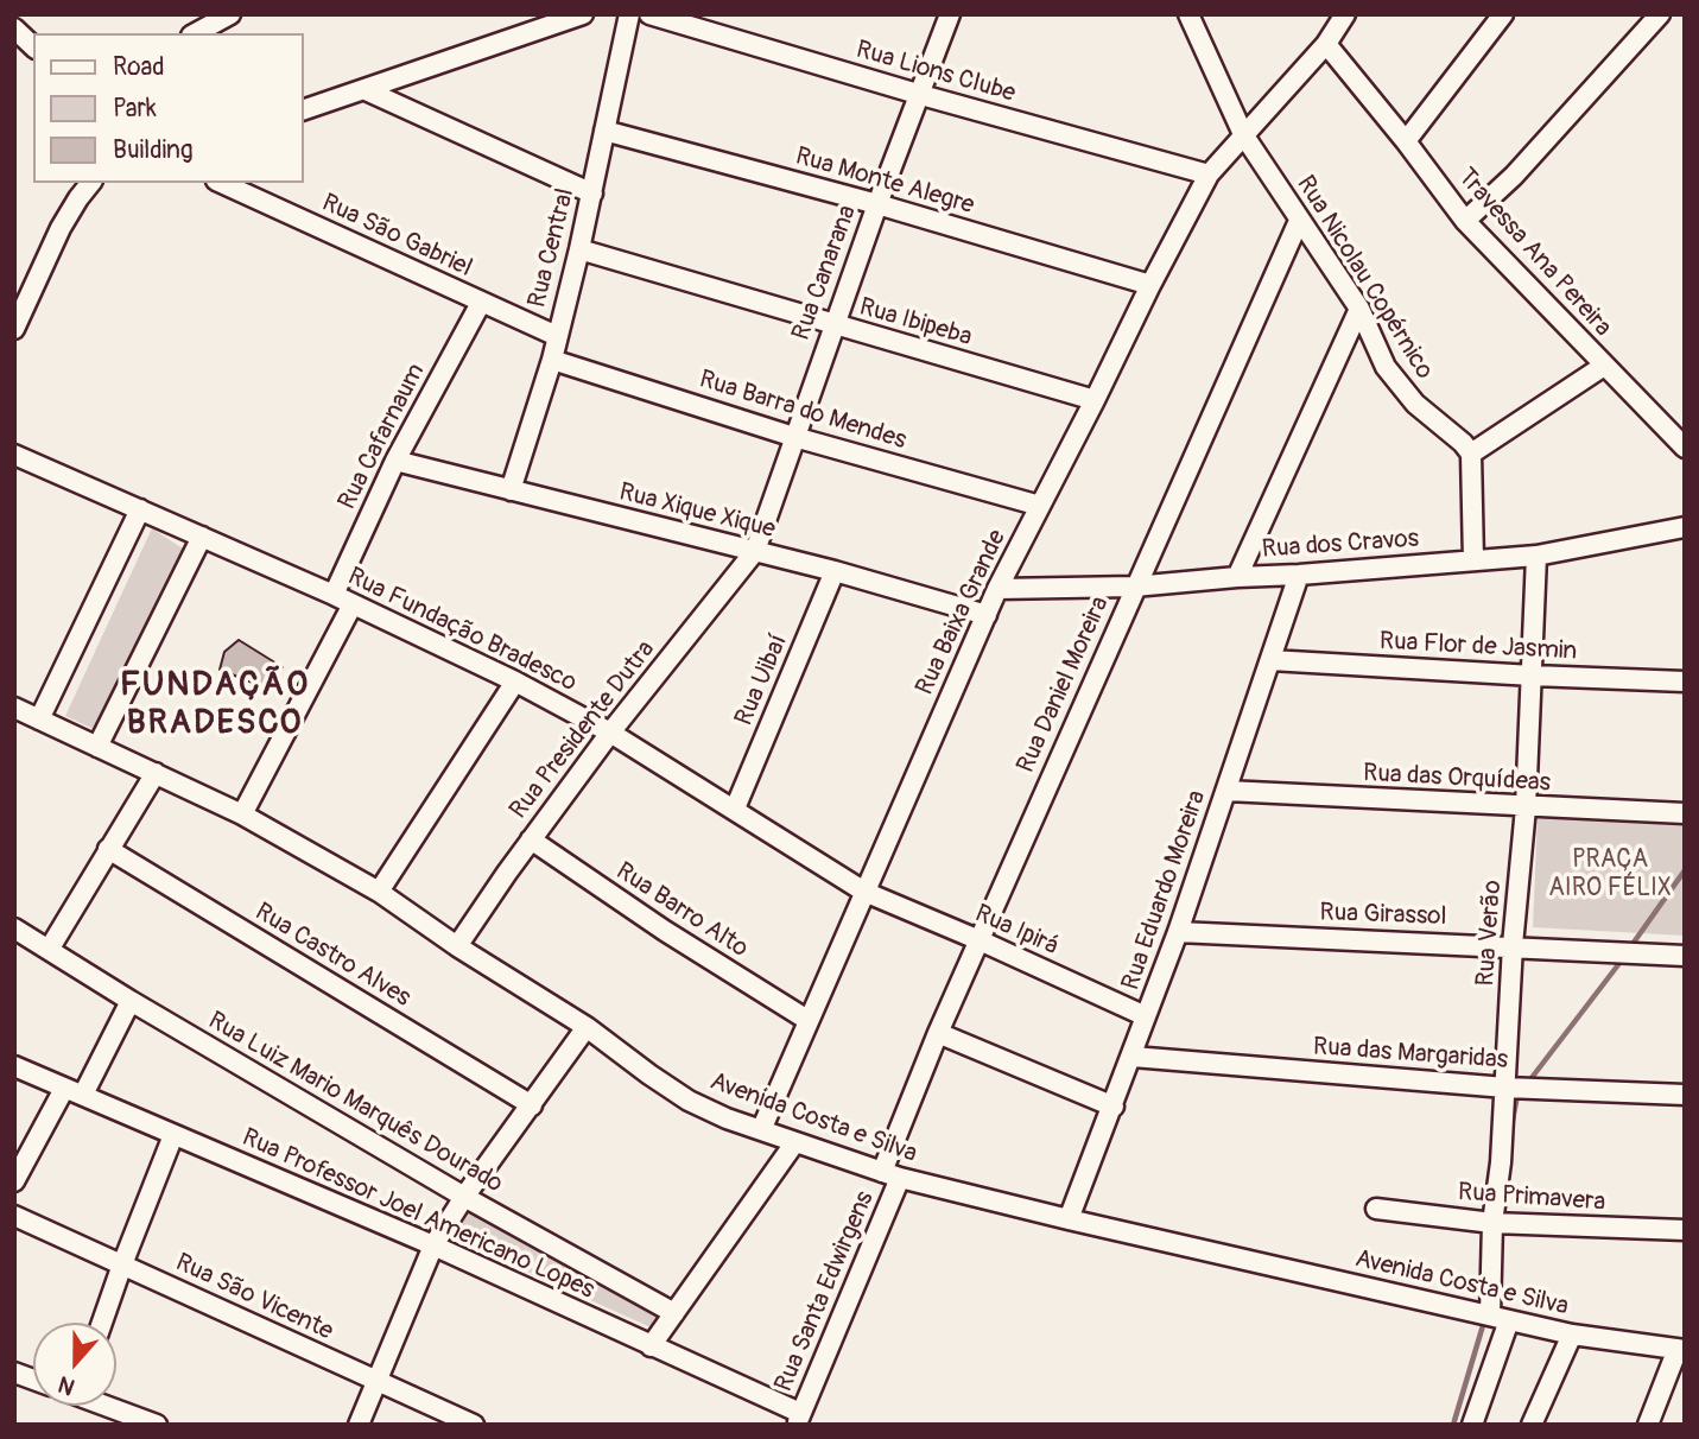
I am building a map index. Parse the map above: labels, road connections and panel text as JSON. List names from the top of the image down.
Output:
{
  "streets": {
    "street": [
      "Rua Lions Clube",
      "Rua Monte Alegre",
      "Rua São Gabriel",
      "Rua Central",
      "Travessa Ana Pereira",
      "Rua Canarana",
      "Rua Nicolau Copérnico",
      "Rua Ibipeba",
      "Rua Barra do Mendes",
      "Rua Cafarnaum",
      "Rua Xique Xique",
      "Rua dos Cravos",
      "Rua Baixa Grande",
      "Rua Fundação Bradesco",
      "Rua Flor de Jasmin",
      "Rua Uibaí",
      "Rua Daniel Moreira",
      "Rua Presidente Dutra",
      "Rua das Orquídeas",
      "Rua Eduardo Moreira",
      "Rua Barro Alto",
      "Rua Girassol",
      "Rua Ipirá",
      "Rua Verão",
      "Rua Castro Alves",
      "Rua das Margaridas",
      "Rua Luiz Mario Marquês Dourado",
      "Avenida Costa e Silva",
      "Rua Primavera",
      "Rua Professor Joel Americano Lopes",
      "Rua Santa Edwirgens",
      "Rua São Vicente"
    ]
  },
  "crossings": [
    ["Rua Lions Clube", "Rua Canarana"],
    ["Rua Lions Clube", "Rua Baixa Grande"],
    ["Rua Monte Alegre", "Rua Central"],
    ["Rua Monte Alegre", "Rua Canarana"],
    ["Rua Monte Alegre", "Rua Baixa Grande"],
    ["Rua São Gabriel", "Rua Central"],
    ["Rua São Gabriel", "Rua Cafarnaum"],
    ["Rua Central", "Rua Ibipeba"],
    ["Rua Central", "Rua Barra do Mendes"],
    ["Rua Central", "Rua Xique Xique"],
    ["Travessa Ana Pereira", "Rua Baixa Grande"],
    ["Rua Canarana", "Rua Ibipeba"],
    ["Rua Canarana", "Rua Barra do Mendes"],
    ["Rua Canarana", "Rua Xique Xique"],
    ["Rua Canarana", "Rua Presidente Dutra"],
    ["Rua Nicolau Copérnico", "Rua Baixa Grande"],
    ["Rua Nicolau Copérnico", "Rua Daniel Moreira"],
    ["Rua Ibipeba", "Rua Baixa Grande"],
    ["Rua Barra do Mendes", "Rua Baixa Grande"],
    ["Rua Cafarnaum", "Rua Xique Xique"],
    ["Rua Cafarnaum", "Rua Fundação Bradesco"],
    ["Rua Xique Xique", "Rua Baixa Grande"],
    ["Rua Xique Xique", "Rua Uibaí"],
    ["Rua Xique Xique", "Rua Presidente Dutra"],
    ["Rua dos Cravos", "Rua Baixa Grande"],
    ["Rua dos Cravos", "Rua Daniel Moreira"],
    ["Rua dos Cravos", "Rua Eduardo Moreira"],
    ["Rua dos Cravos", "Rua Verão"],
    ["Rua Baixa Grande", "Rua Fundação Bradesco"],
    ["Rua Baixa Grande", "Rua Barro Alto"],
    ["Rua Baixa Grande", "Rua Ipirá"],
    ["Rua Baixa Grande", "Avenida Costa e Silva"],
    ["Rua Fundação Bradesco", "Rua Uibaí"],
    ["Rua Fundação Bradesco", "Rua Presidente Dutra"],
    ["Rua Fundação Bradesco", "Rua Ipirá"],
    ["Rua Flor de Jasmin", "Rua Eduardo Moreira"],
    ["Rua Flor de Jasmin", "Rua Verão"],
    ["Rua Daniel Moreira", "Rua Ipirá"],
    ["Rua Daniel Moreira", "Avenida Costa e Silva"],
    ["Rua Daniel Moreira", "Rua Santa Edwirgens"],
    ["Rua Presidente Dutra", "Rua Barro Alto"],
    ["Rua Presidente Dutra", "Avenida Costa e Silva"],
    ["Rua das Orquídeas", "Rua Eduardo Moreira"],
    ["Rua das Orquídeas", "Rua Verão"],
    ["Rua Eduardo Moreira", "Rua Girassol"],
    ["Rua Eduardo Moreira", "Rua Ipirá"],
    ["Rua Eduardo Moreira", "Rua das Margaridas"],
    ["Rua Eduardo Moreira", "Avenida Costa e Silva"],
    ["Rua Girassol", "Rua Verão"],
    ["Rua Verão", "Rua das Margaridas"],
    ["Rua Verão", "Avenida Costa e Silva"],
    ["Rua Verão", "Rua Primavera"],
    ["Avenida Costa e Silva", "Rua Santa Edwirgens"],
    ["Rua Professor Joel Americano Lopes", "Rua Santa Edwirgens"]
  ],
  "districts": ["FUNDAÇÃO BRADESCO"],
  "parks": ["PRAÇA AIRO FÉLIX"],
  "legend": ["Road", "Park", "Building"],
  "north": "bottom"
}
